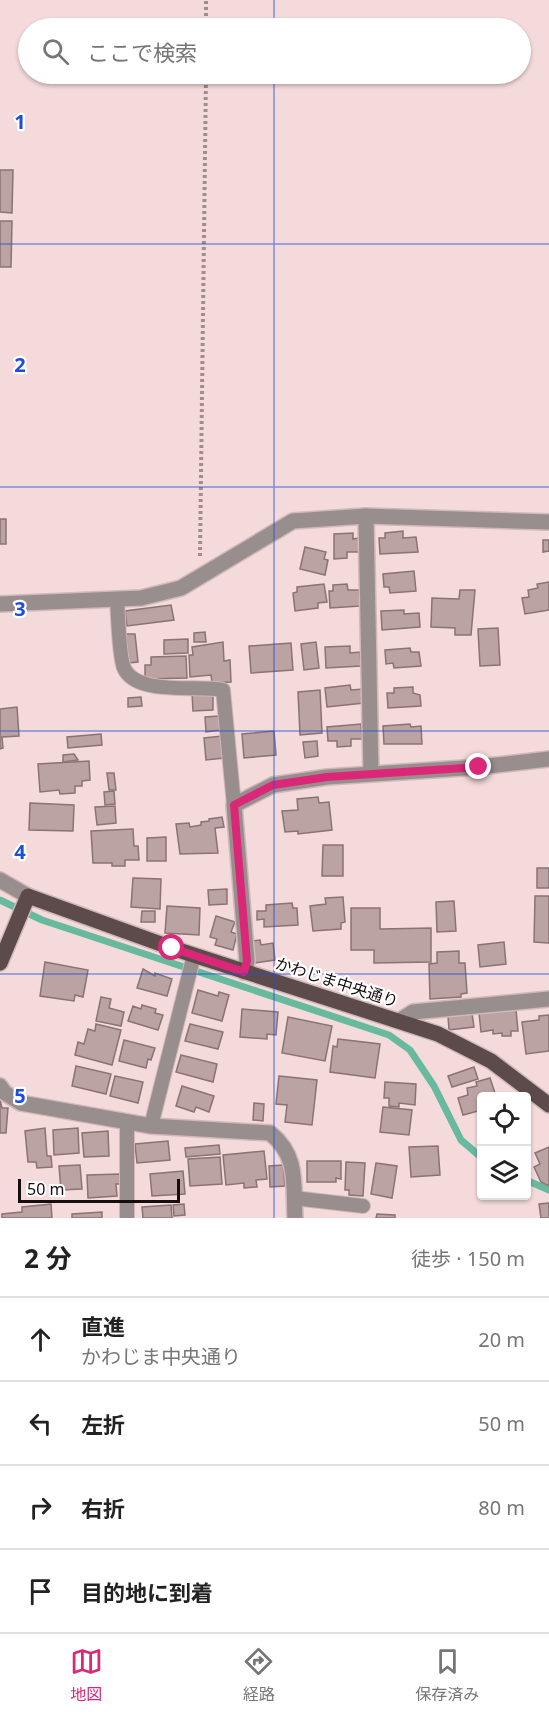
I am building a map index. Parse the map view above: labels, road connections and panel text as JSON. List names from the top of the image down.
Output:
{
  "streets": {
    "main road": ["かわじま中央通り"]
  },
  "scale_bar": "50 m",
  "page": {
    "search": "ここで検索",
    "scale": "50 m",
    "heading": ["2 分", "徒歩 · 150 m"],
    "list": [
      ["直進", "かわじま中央通り", "20 m"],
      ["左折", "50 m"],
      ["右折", "80 m"],
      "目的地に到着"
    ],
    "nav": ["地図", "経路", "保存済み"]
  },
  "grid": {
    "rows": [
      "1",
      "2",
      "3",
      "4",
      "5"
    ]
  }
}
